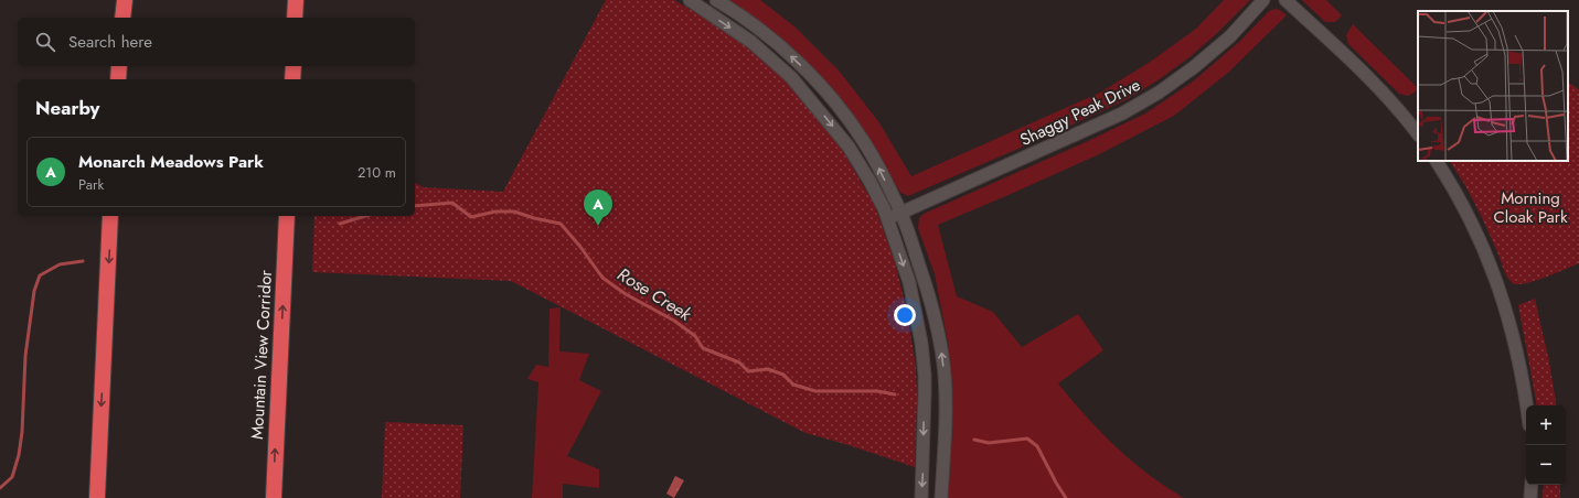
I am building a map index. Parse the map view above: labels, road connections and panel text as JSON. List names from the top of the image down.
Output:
{
  "streets": {
    "highway": ["Mountain View Corridor"],
    "street": ["Shaggy Peak Drive"]
  },
  "one_way": ["Mountain View Corridor"],
  "water": ["Rose Creek"],
  "parks": ["Morning Cloak Park"],
  "page": {
    "search": "Search here",
    "heading": "Nearby",
    "list": [
      {
        "mark": "A",
        "name": "Monarch Meadows Park",
        "note": "Park",
        "value": "210 m"
      }
    ],
    "pins": "A",
    "map_buttons": ["+", "−"]
  }
}
